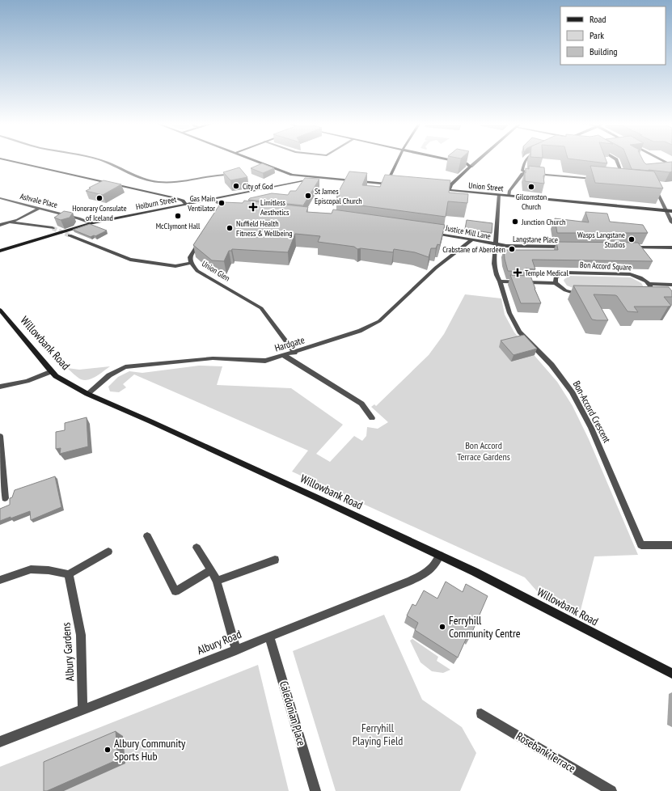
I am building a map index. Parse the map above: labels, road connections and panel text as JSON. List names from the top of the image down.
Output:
{
  "streets": {
    "street": [
      "Union Street",
      "Ashvale Place",
      "Holburn Street",
      "Justice Mill Lane",
      "Langstane Place",
      "Bon Accord Square",
      "Union Glen",
      "Willowbank Road",
      "Hardgate",
      "Bon-Accord Crescent",
      "Albury Road",
      "Albury Gardens",
      "Caledonian Place",
      "Rosebank Terrace"
    ]
  },
  "crossings": [
    ["Union Street", "Bon-Accord Crescent"],
    ["Ashvale Place", "Holburn Street"],
    ["Justice Mill Lane", "Langstane Place"],
    ["Justice Mill Lane", "Hardgate"],
    ["Justice Mill Lane", "Bon-Accord Crescent"],
    ["Langstane Place", "Bon-Accord Crescent"],
    ["Union Glen", "Hardgate"],
    ["Willowbank Road", "Hardgate"],
    ["Willowbank Road", "Albury Road"],
    ["Albury Road", "Albury Gardens"],
    ["Albury Road", "Caledonian Place"]
  ],
  "parks": ["Bon Accord Terrace Gardens", "Ferryhill Playing Field"],
  "places": {
    "other": [
      "City of God",
      "Gilcomston Church",
      "St James Episcopal Church",
      "Honorary Consulate of Iceland",
      "Gas Main Ventilator",
      "McClymont Hall",
      "Junction Church",
      "Nuffield Health Fitness & Wellbeing",
      "Wasps Langstane Studios",
      "Crabstane of Aberdeen",
      "Ferryhill Community Centre",
      "Albury Community Sports Hub"
    ],
    "health": ["Limitless Aesthetics", "Temple Medical"]
  },
  "legend": ["Road", "Park", "Building"]
}
